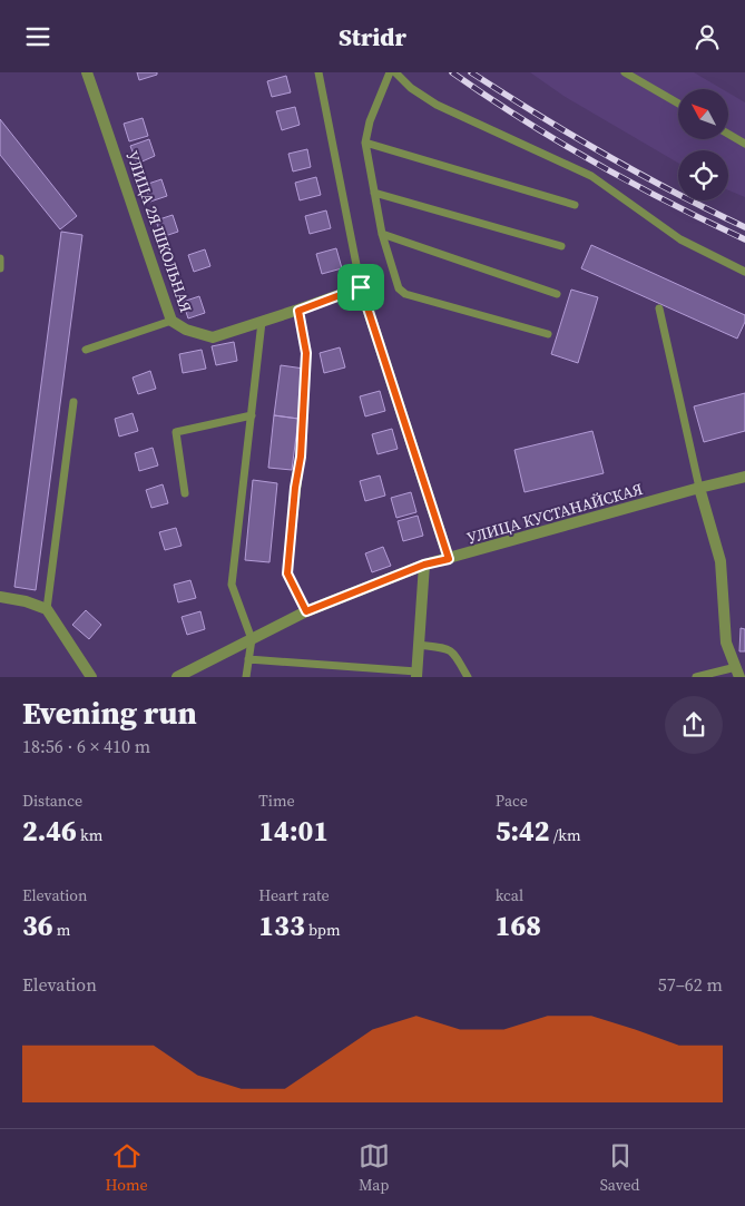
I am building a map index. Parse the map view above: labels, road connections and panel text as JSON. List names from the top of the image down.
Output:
{
  "streets": {
    "street": ["УЛИЦА 2Я ШКОЛЬНАЯ", "УЛИЦА КУСТАНАЙСКАЯ"]
  },
  "north": "top left",
  "page": {
    "header": "Stridr",
    "heading": ["Evening run", "18:56 · 6 × 410 m"],
    "stats": [
      ["Distance", "2.46 km"],
      ["Time", "14:01"],
      ["Pace", "5:42 /km"],
      ["Elevation", "36 m"],
      ["Heart rate", "133 bpm"],
      ["kcal", "168"]
    ],
    "chart": ["Elevation", "57–62 m"],
    "tabs": ["Home", "Map", "Saved"]
  }
}
